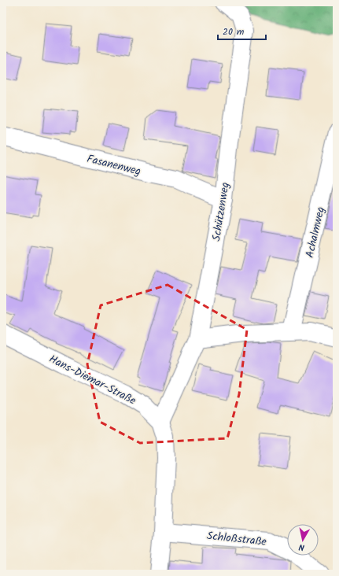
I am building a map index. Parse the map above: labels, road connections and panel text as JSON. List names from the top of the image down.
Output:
{
  "streets": {
    "street": [
      "Fasanenweg",
      "Schützenweg",
      "Achalmweg",
      "Hans-Diemar-Straße",
      "Schloßstraße"
    ]
  },
  "crossings": [
    ["Fasanenweg", "Schützenweg"],
    ["Schützenweg", "Hans-Diemar-Straße"],
    ["Hans-Diemar-Straße", "Schloßstraße"]
  ],
  "scale_bar": "20 m",
  "north": "bottom"
}
